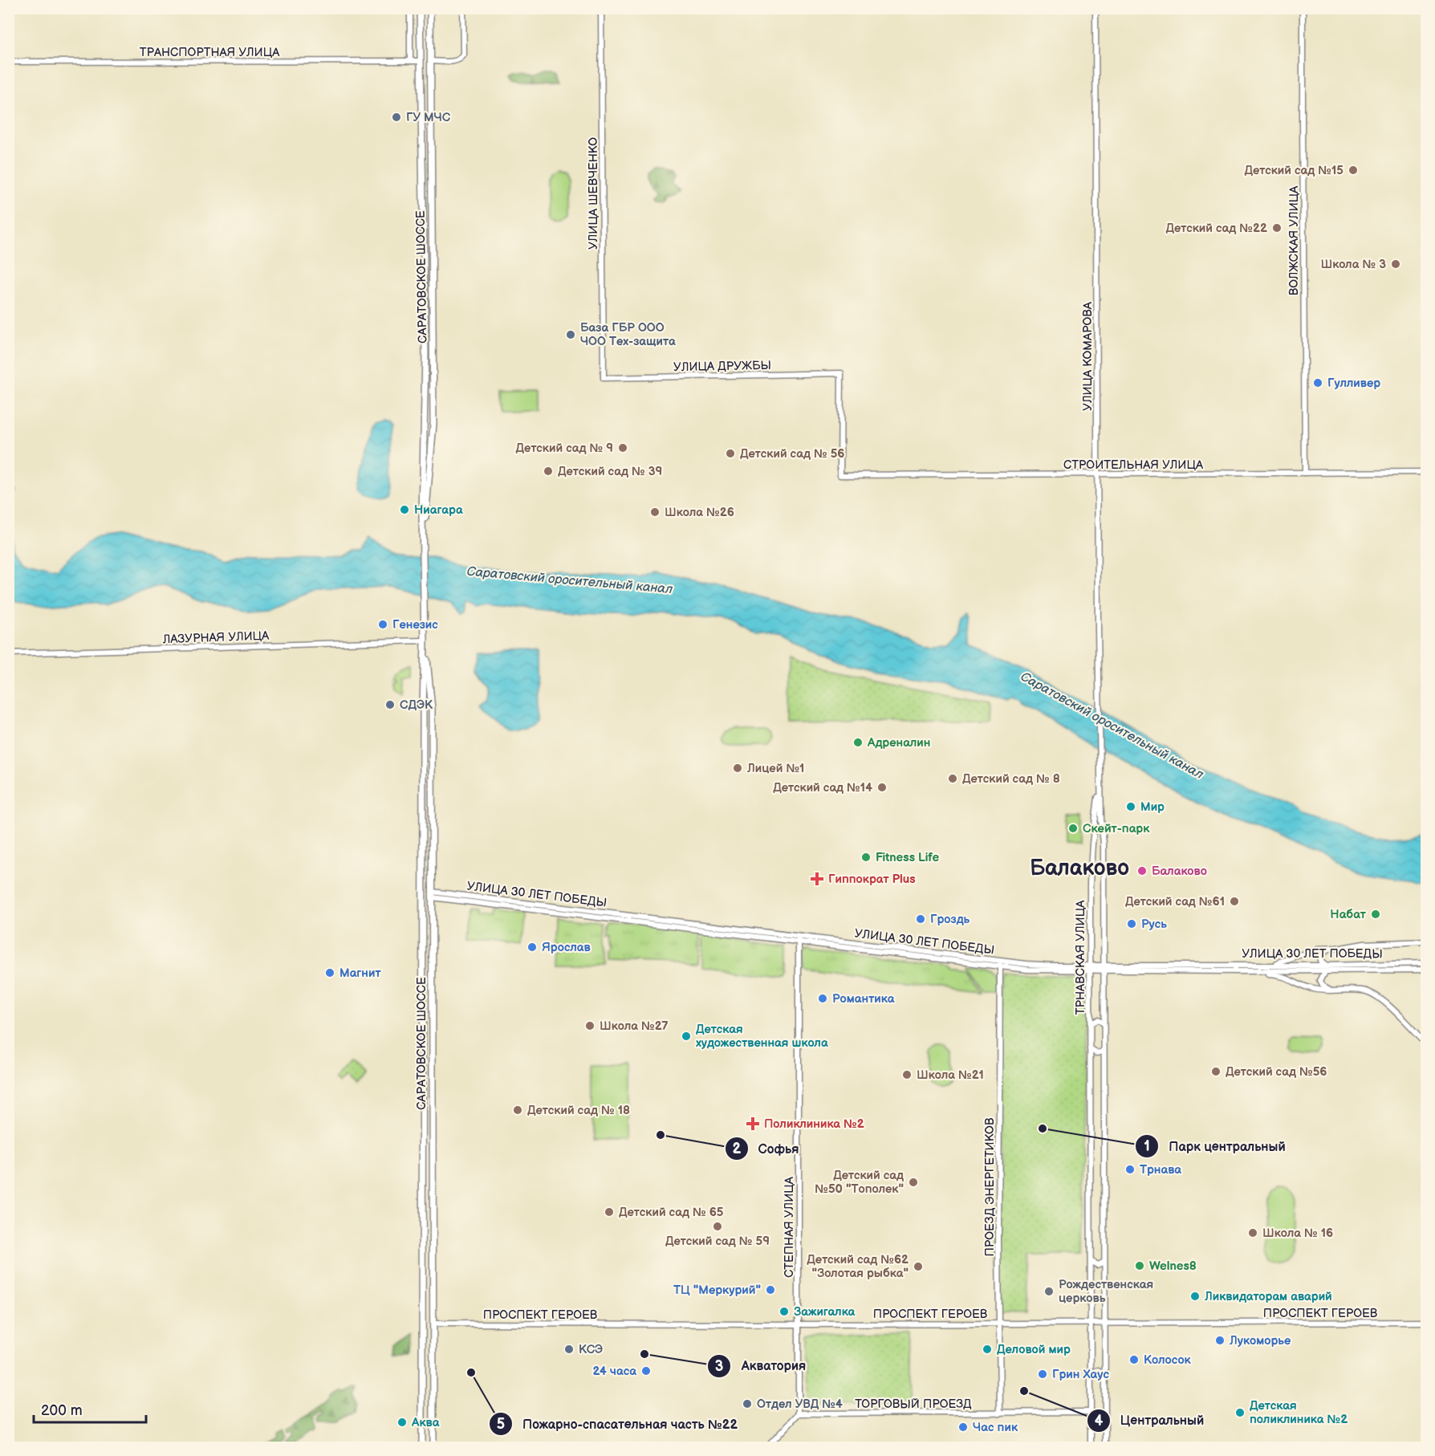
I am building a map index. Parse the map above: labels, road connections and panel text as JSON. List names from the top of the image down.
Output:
{
  "streets": {
    "main road": [
      "ТРАНСПОРТНАЯ УЛИЦА",
      "УЛИЦА ШЕВЧЕНКО",
      "ВОЛЖСКАЯ УЛИЦА",
      "САРАТОВСКОЕ ШОССЕ",
      "УЛИЦА КОМАРОВА",
      "УЛИЦА ДРУЖБЫ",
      "СТРОИТЕЛЬНАЯ УЛИЦА",
      "ЛАЗУРНАЯ УЛИЦА",
      "УЛИЦА 30 ЛЕТ ПОБЕДЫ",
      "ТРНАВСКАЯ УЛИЦА",
      "ПРОЕЗД ЭНЕРГЕТИКОВ",
      "СТЕПНАЯ УЛИЦА",
      "ПРОСПЕКТ ГЕРОЕВ",
      "ТОРГОВЫЙ ПРОЕЗД"
    ]
  },
  "crossings": [
    ["ТРАНСПОРТНАЯ УЛИЦА", "САРАТОВСКОЕ ШОССЕ"],
    ["УЛИЦА ШЕВЧЕНКО", "УЛИЦА ДРУЖБЫ"],
    ["ВОЛЖСКАЯ УЛИЦА", "СТРОИТЕЛЬНАЯ УЛИЦА"],
    ["САРАТОВСКОЕ ШОССЕ", "ЛАЗУРНАЯ УЛИЦА"],
    ["САРАТОВСКОЕ ШОССЕ", "УЛИЦА 30 ЛЕТ ПОБЕДЫ"],
    ["САРАТОВСКОЕ ШОССЕ", "ПРОСПЕКТ ГЕРОЕВ"],
    ["УЛИЦА КОМАРОВА", "СТРОИТЕЛЬНАЯ УЛИЦА"],
    ["УЛИЦА КОМАРОВА", "ТРНАВСКАЯ УЛИЦА"],
    ["УЛИЦА ДРУЖБЫ", "СТРОИТЕЛЬНАЯ УЛИЦА"],
    ["УЛИЦА 30 ЛЕТ ПОБЕДЫ", "ТРНАВСКАЯ УЛИЦА"],
    ["УЛИЦА 30 ЛЕТ ПОБЕДЫ", "ПРОЕЗД ЭНЕРГЕТИКОВ"],
    ["УЛИЦА 30 ЛЕТ ПОБЕДЫ", "СТЕПНАЯ УЛИЦА"],
    ["ТРНАВСКАЯ УЛИЦА", "ПРОСПЕКТ ГЕРОЕВ"],
    ["ТРНАВСКАЯ УЛИЦА", "ТОРГОВЫЙ ПРОЕЗД"],
    ["ПРОЕЗД ЭНЕРГЕТИКОВ", "ПРОСПЕКТ ГЕРОЕВ"],
    ["ПРОЕЗД ЭНЕРГЕТИКОВ", "ТОРГОВЫЙ ПРОЕЗД"],
    ["СТЕПНАЯ УЛИЦА", "ПРОСПЕКТ ГЕРОЕВ"],
    ["СТЕПНАЯ УЛИЦА", "ТОРГОВЫЙ ПРОЕЗД"]
  ],
  "districts": ["Балаково"],
  "water": ["Саратовский оросительный канал"],
  "places": {
    "other": [
      "ГУ МЧС",
      "Детский сад №15",
      "Детский сад №22",
      "Школа № 3",
      "База ГБР ООО ЧОО Тех-защита",
      "Гулливер",
      "Детский сад № 9",
      "Детский сад № 56",
      "Детский сад № 39",
      "Ниагара",
      "Школа №26",
      "Генезис",
      "СДЭК",
      "Адреналин",
      "Лицей №1",
      "Детский сад № 8",
      "Детский сад №14",
      "Мир",
      "Скейт-парк",
      "Fitness Life",
      "Балаково",
      "Детский сад №61",
      "Набат",
      "Гроздь",
      "Русь",
      "Ярослав",
      "Магнит",
      "Романтика",
      "Школа №27",
      "Детская художественная школа",
      "Детский сад №56",
      "Школа №21",
      "Детский сад № 18",
      "Парк центральный",
      "Софья",
      "Трнава",
      "Детский сад №50 \"Тополек\"",
      "Детский сад № 65",
      "Детский сад № 59",
      "Школа № 16",
      "Welnes8",
      "Детский сад №62 \"Золотая рыбка\"",
      "ТЦ \"Меркурий\"",
      "Рождественская церковь",
      "Ликвидаторам аварий",
      "Зажигалка",
      "Лукоморье",
      "КСЭ",
      "Деловой мир",
      "Акватория",
      "Колосок",
      "24 часа",
      "Пожарно-спасательная часть №22",
      "Грин Хаус",
      "Центральный",
      "Отдел УВД №4",
      "Детская поликлиника №2",
      "Аква",
      "Час пик"
    ],
    "health": ["Гиппократ Plus", "Поликлиника №2"]
  },
  "scale_bar": "200 m"
}
